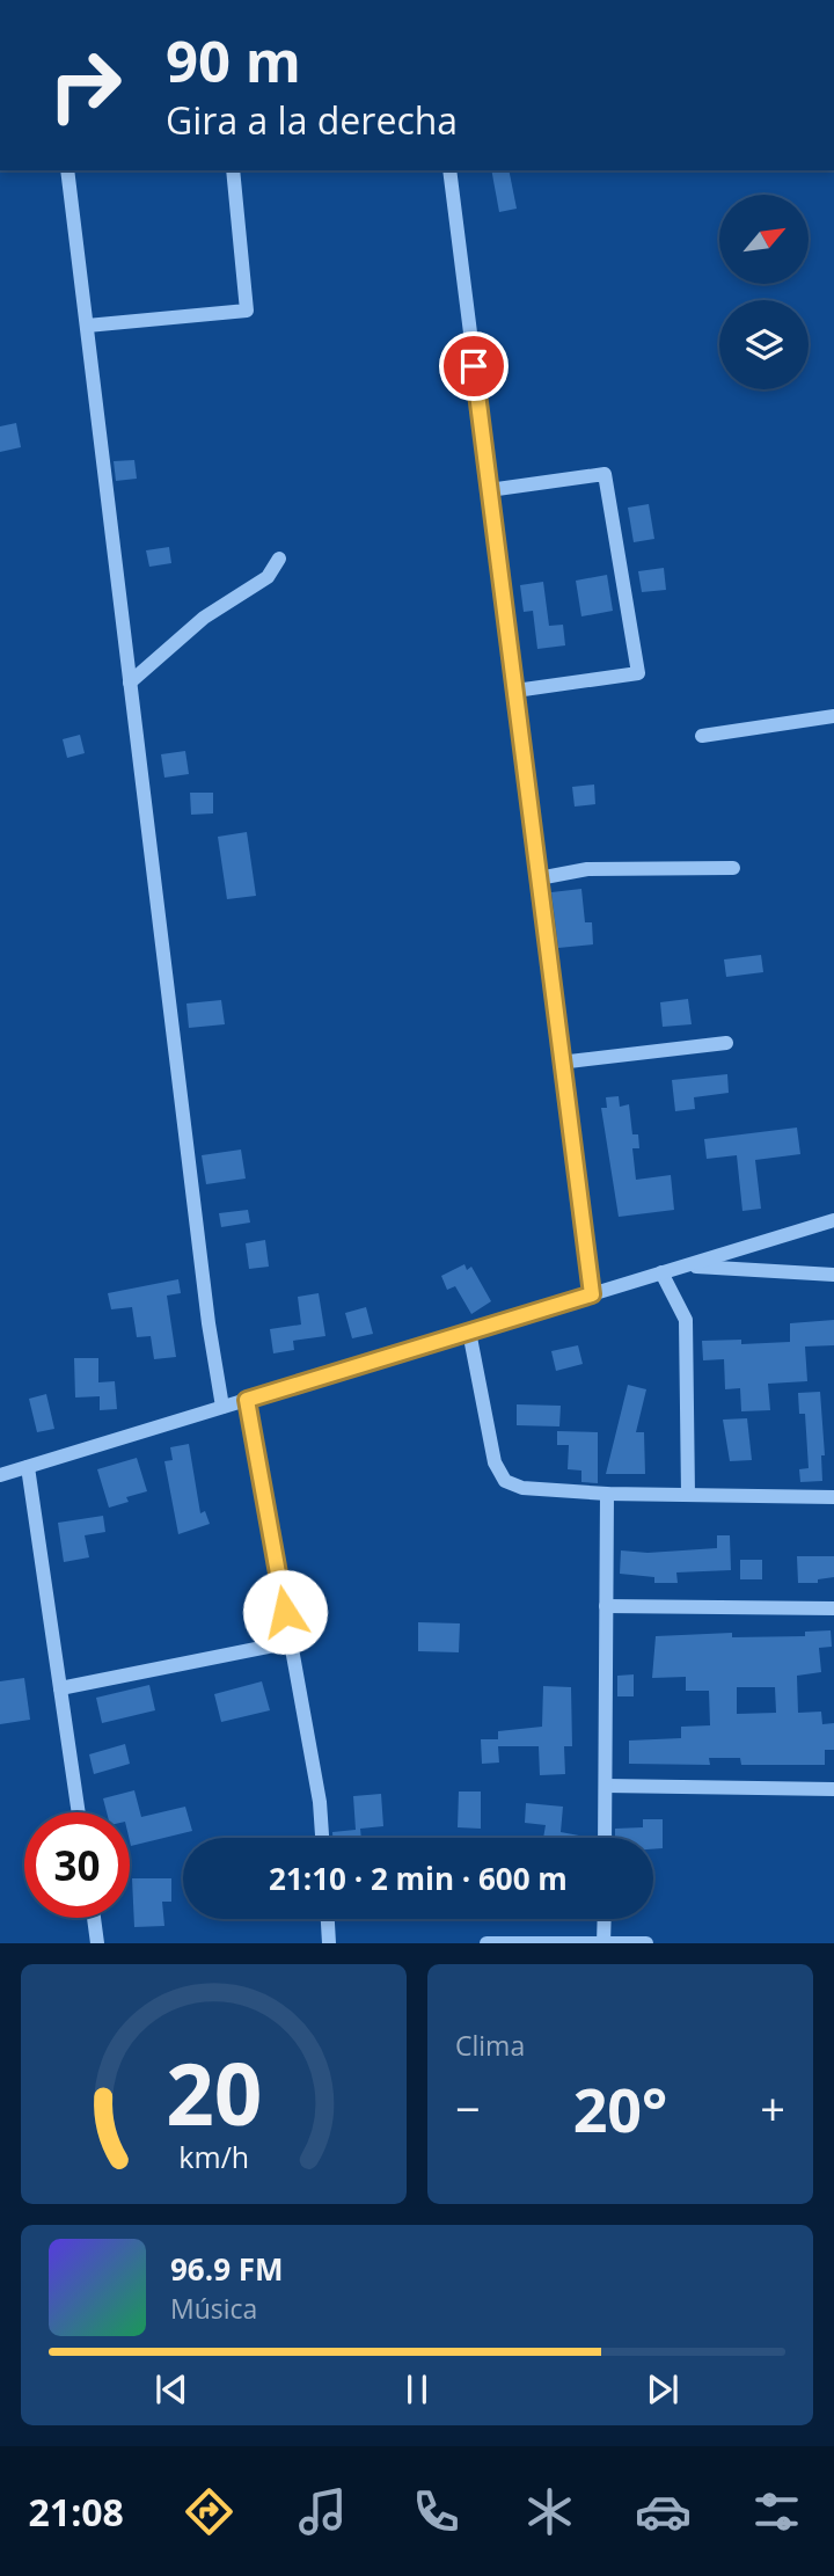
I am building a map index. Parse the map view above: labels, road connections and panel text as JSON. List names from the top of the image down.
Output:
{
  "north": "top right",
  "page": {
    "turn": ["90 m", "Gira a la derecha"],
    "limit": "30",
    "trip": "21:10 · 2 min · 600 m",
    "tile": "Clima",
    "heat": ["−", "20°", "+"],
    "song": ["96.9 FM", "Música"],
    "tabs": "21:08",
    "gauge": ["20", "km/h"]
  }
}
